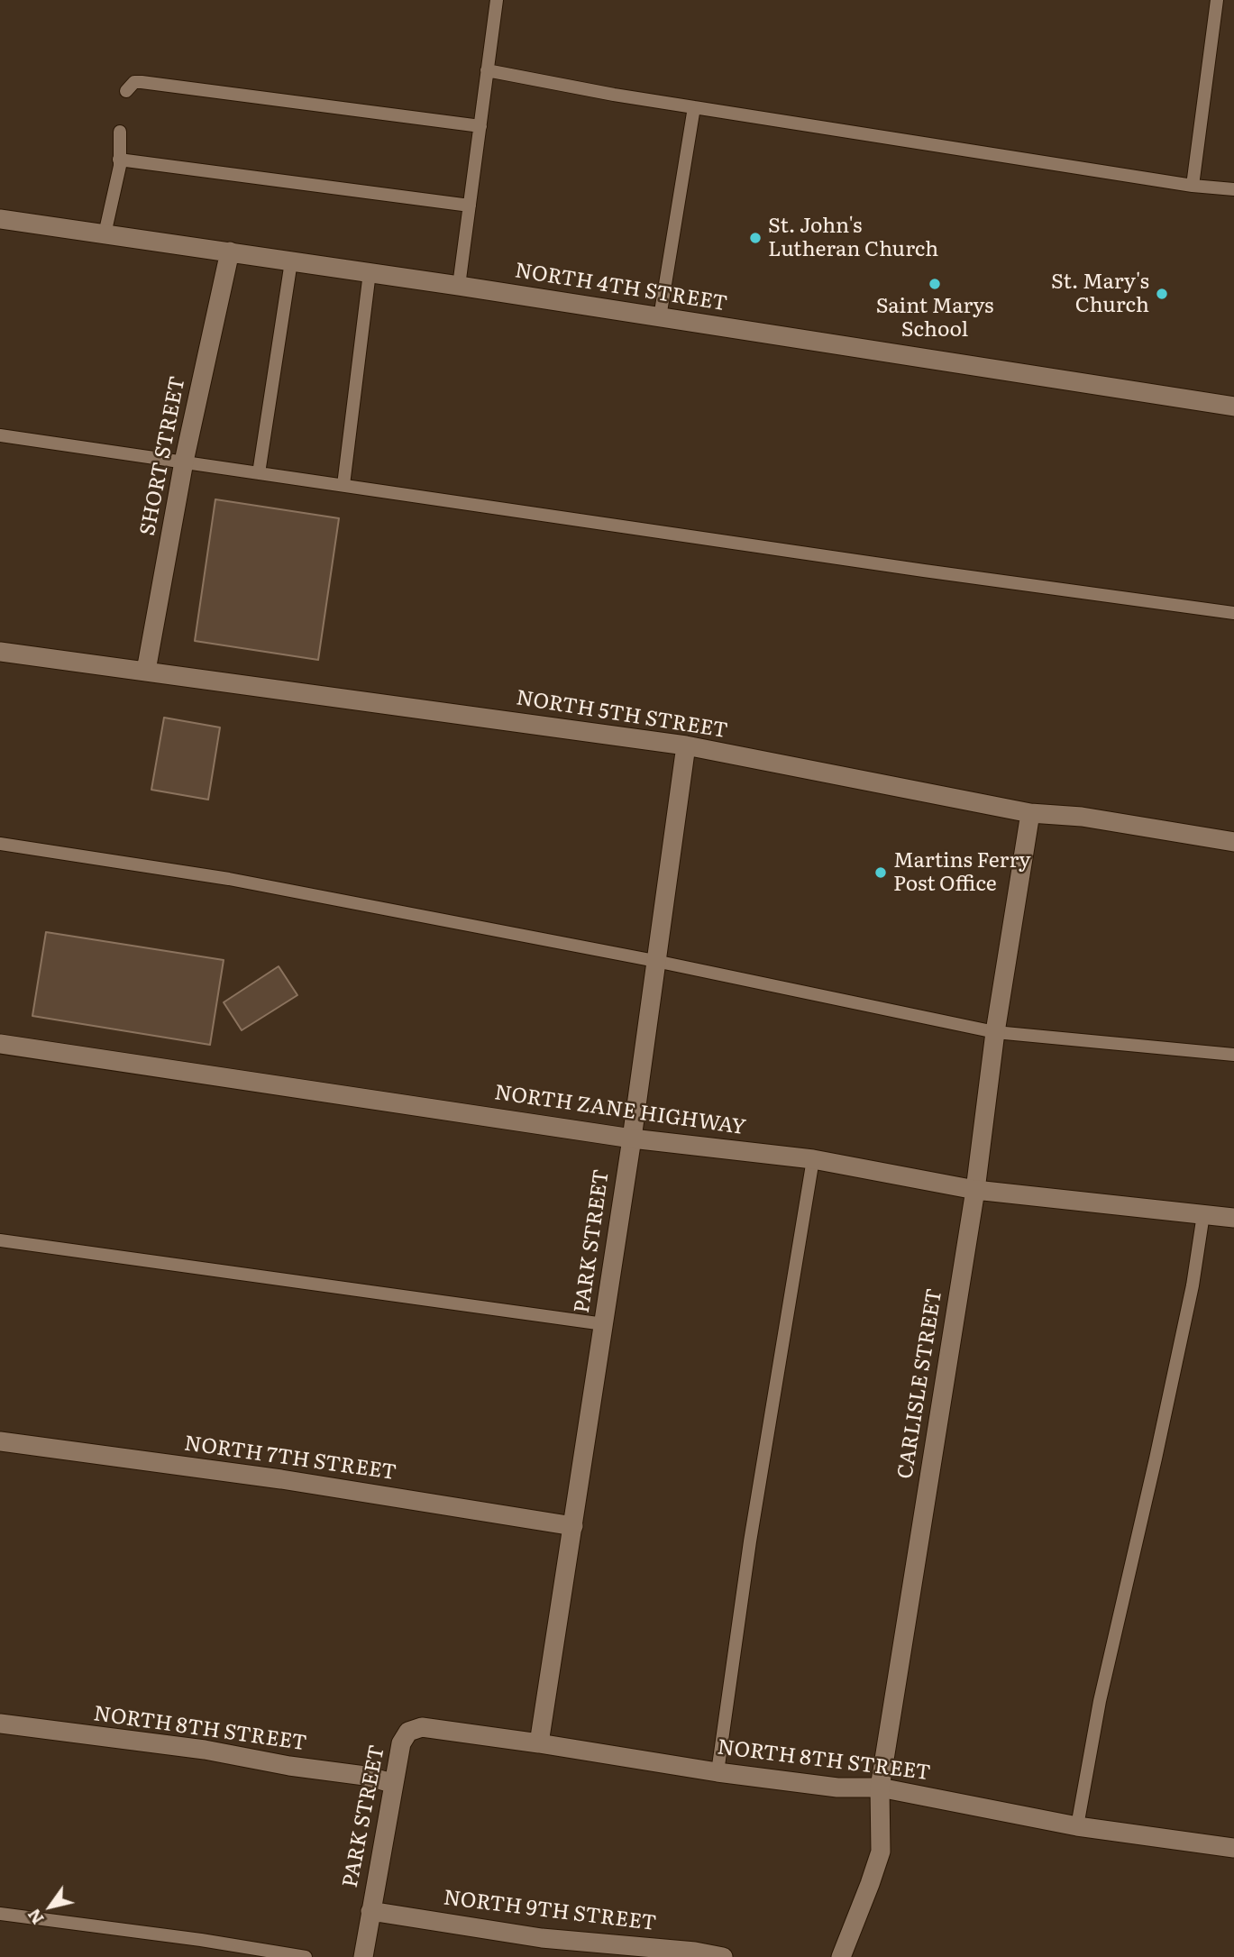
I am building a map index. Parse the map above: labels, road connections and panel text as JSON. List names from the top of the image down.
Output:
{
  "streets": {
    "street": [
      "NORTH 4TH STREET",
      "SHORT STREET",
      "NORTH 5TH STREET",
      "NORTH ZANE HIGHWAY",
      "PARK STREET",
      "CARLISLE STREET",
      "NORTH 7TH STREET",
      "NORTH 8TH STREET",
      "NORTH 9TH STREET"
    ]
  },
  "crossings": [
    ["NORTH 4TH STREET", "SHORT STREET"],
    ["SHORT STREET", "NORTH 5TH STREET"],
    ["NORTH 5TH STREET", "PARK STREET"],
    ["NORTH 5TH STREET", "CARLISLE STREET"],
    ["NORTH ZANE HIGHWAY", "PARK STREET"],
    ["NORTH ZANE HIGHWAY", "CARLISLE STREET"],
    ["PARK STREET", "NORTH 7TH STREET"],
    ["PARK STREET", "NORTH 8TH STREET"],
    ["PARK STREET", "NORTH 9TH STREET"],
    ["CARLISLE STREET", "NORTH 8TH STREET"]
  ],
  "places": [
    "St. John's Lutheran Church",
    "Saint Marys School",
    "St. Mary's Church",
    "Martins Ferry Post Office"
  ],
  "north": "bottom left"
}
